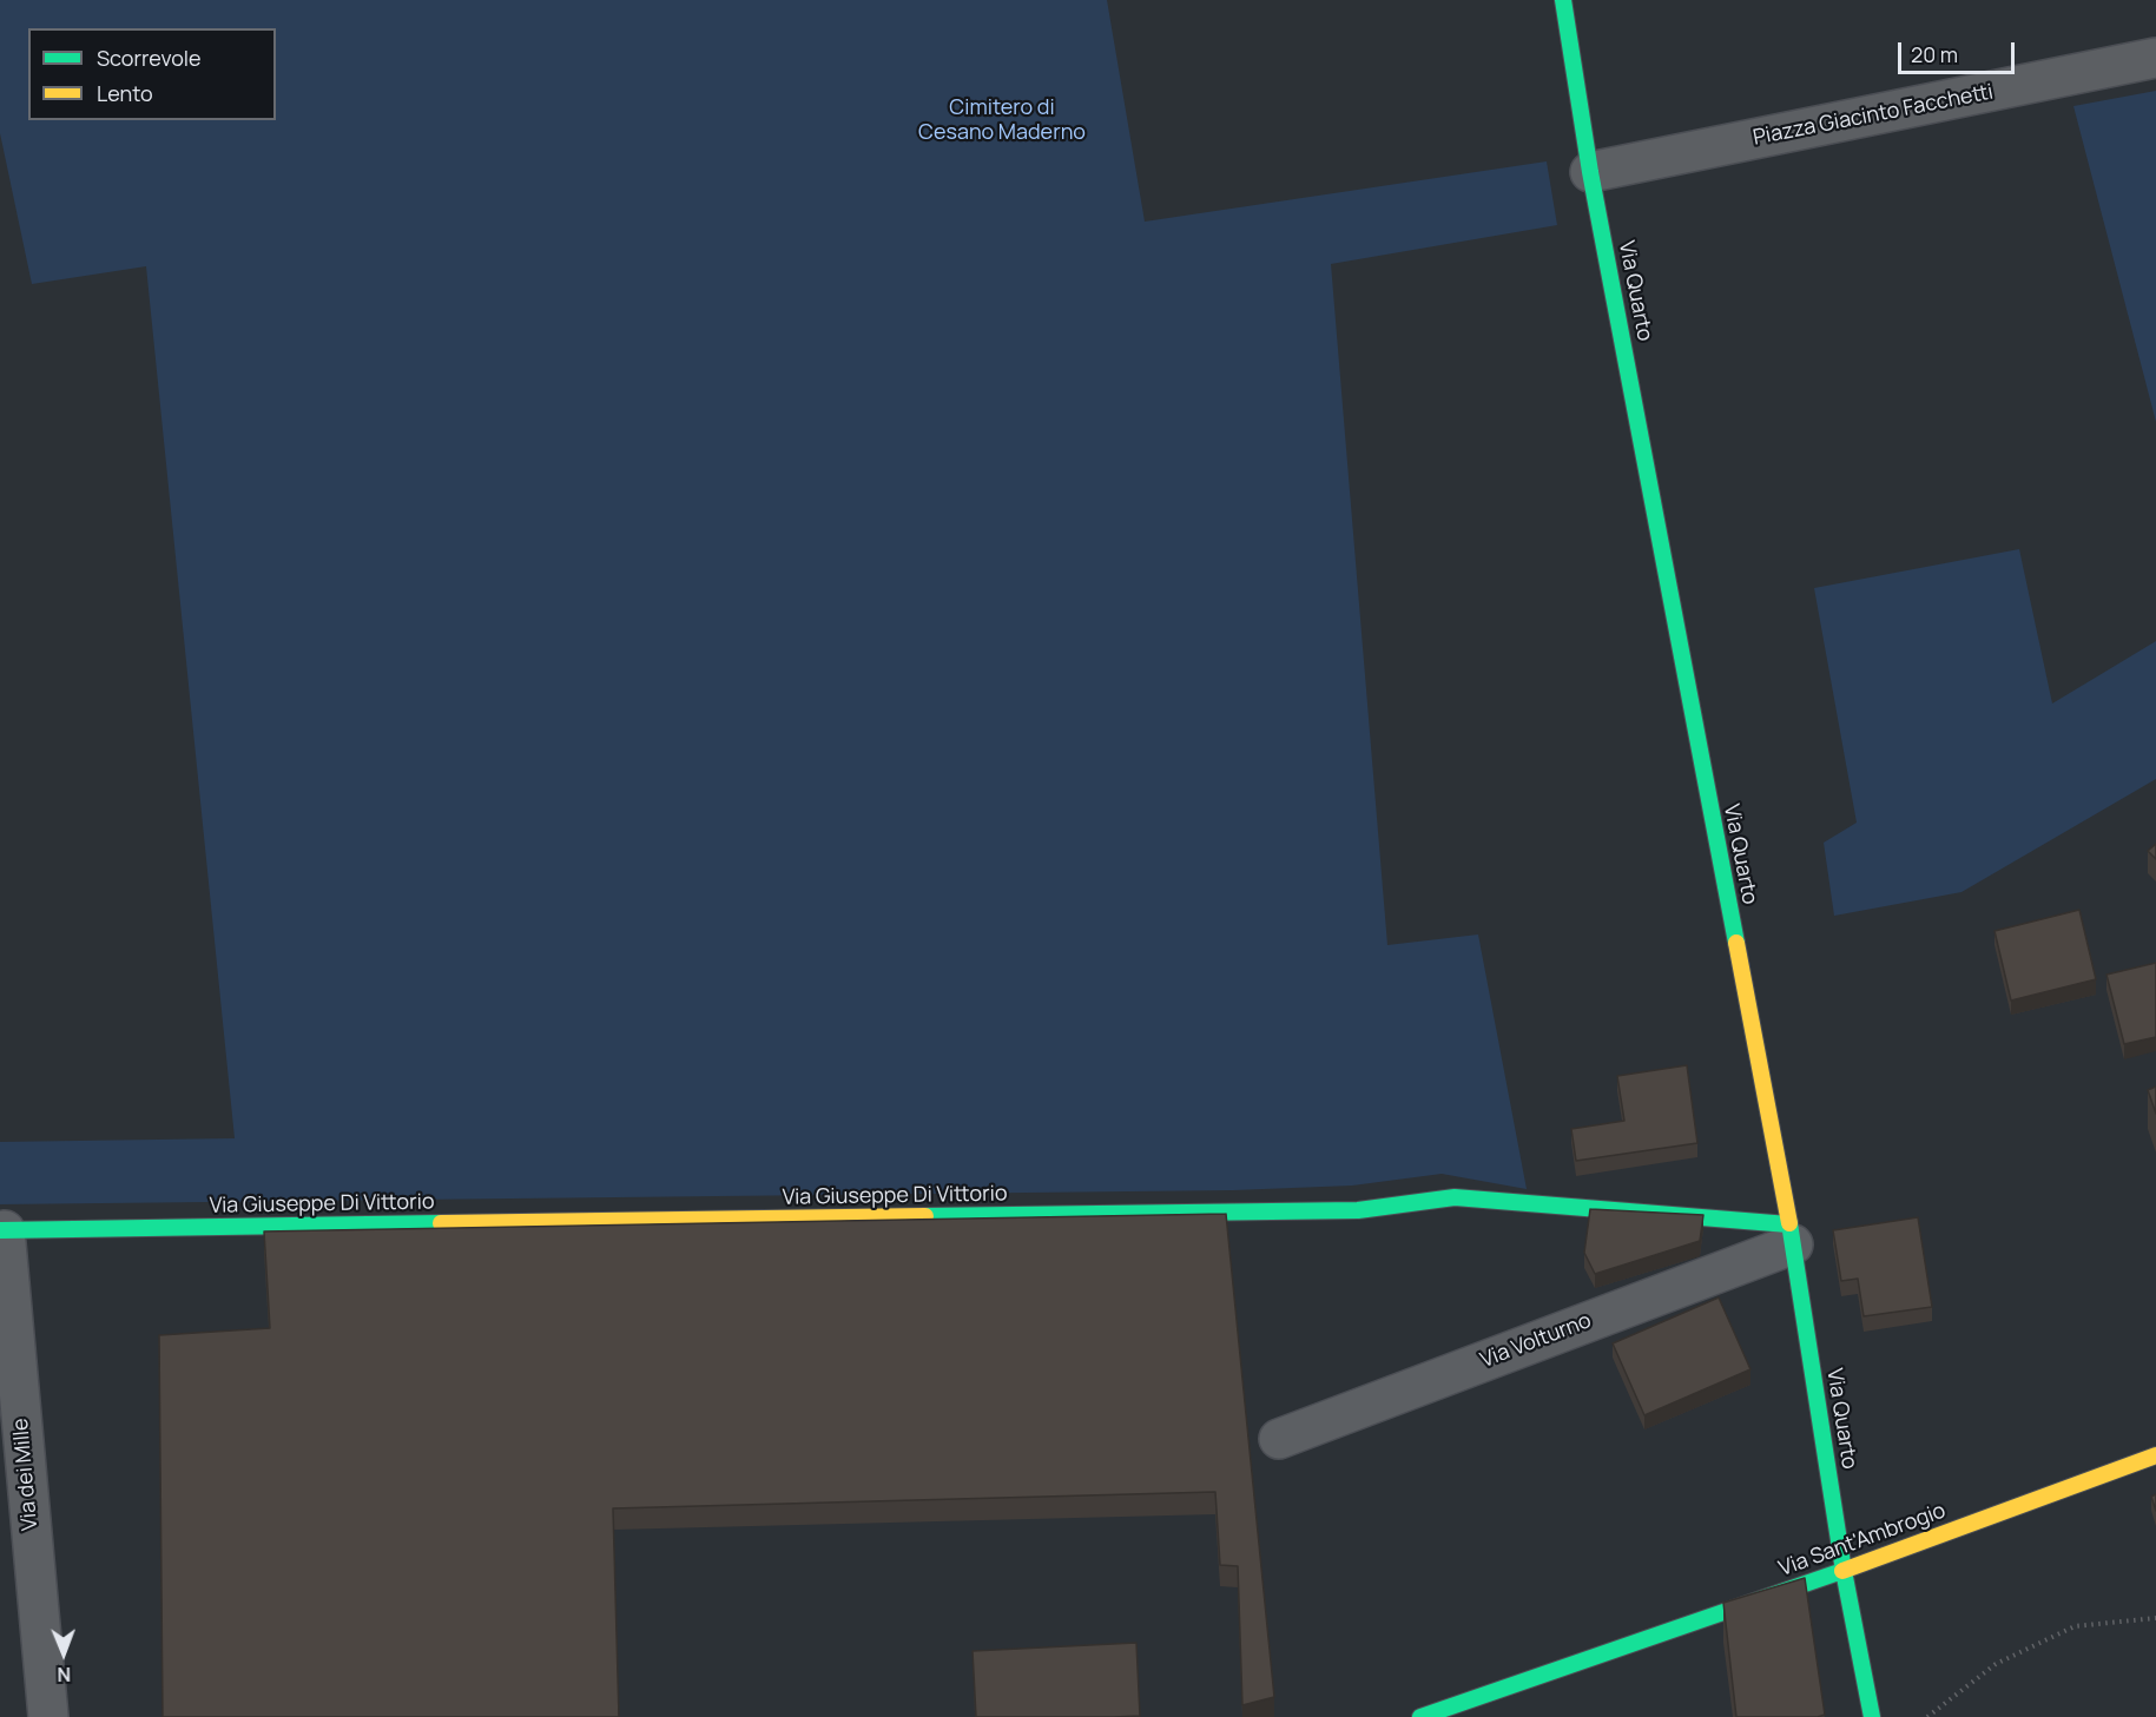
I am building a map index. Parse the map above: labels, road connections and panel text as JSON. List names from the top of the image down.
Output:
{
  "streets": {
    "street": [
      "Piazza Giacinto Facchetti",
      "Via Quarto",
      "Via Giuseppe Di Vittorio",
      "Via Volturno",
      "Via dei Mille",
      "Via Sant'Ambrogio"
    ]
  },
  "crossings": [
    ["Piazza Giacinto Facchetti", "Via Quarto"],
    ["Via Quarto", "Via Giuseppe Di Vittorio"],
    ["Via Quarto", "Via Volturno"],
    ["Via Quarto", "Via Sant'Ambrogio"],
    ["Via Giuseppe Di Vittorio", "Via Volturno"],
    ["Via Giuseppe Di Vittorio", "Via dei Mille"]
  ],
  "parks": ["Cimitero di Cesano Maderno"],
  "legend": ["Scorrevole", "Lento"],
  "scale_bar": "20 m",
  "north": "bottom"
}
